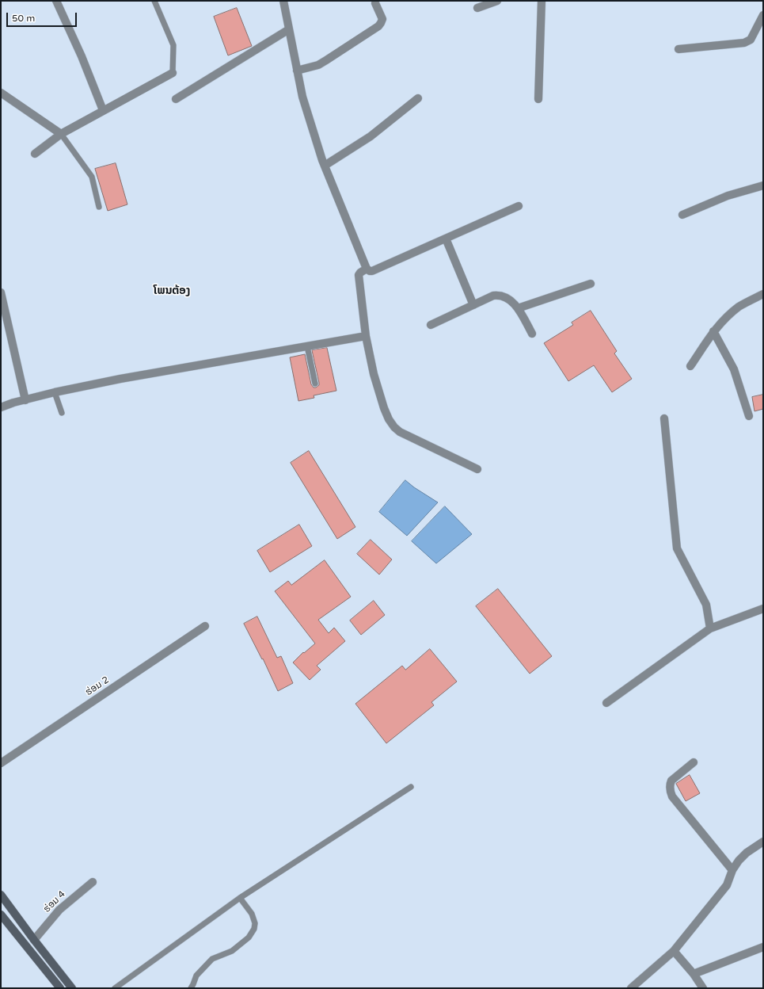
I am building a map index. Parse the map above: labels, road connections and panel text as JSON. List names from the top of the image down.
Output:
{
  "streets": {
    "street": ["ຮ່ອມ 2", "ຮ່ອມ 4"]
  },
  "districts": ["ໂພນຕ້ອງ"],
  "scale_bar": "50 m"
}
